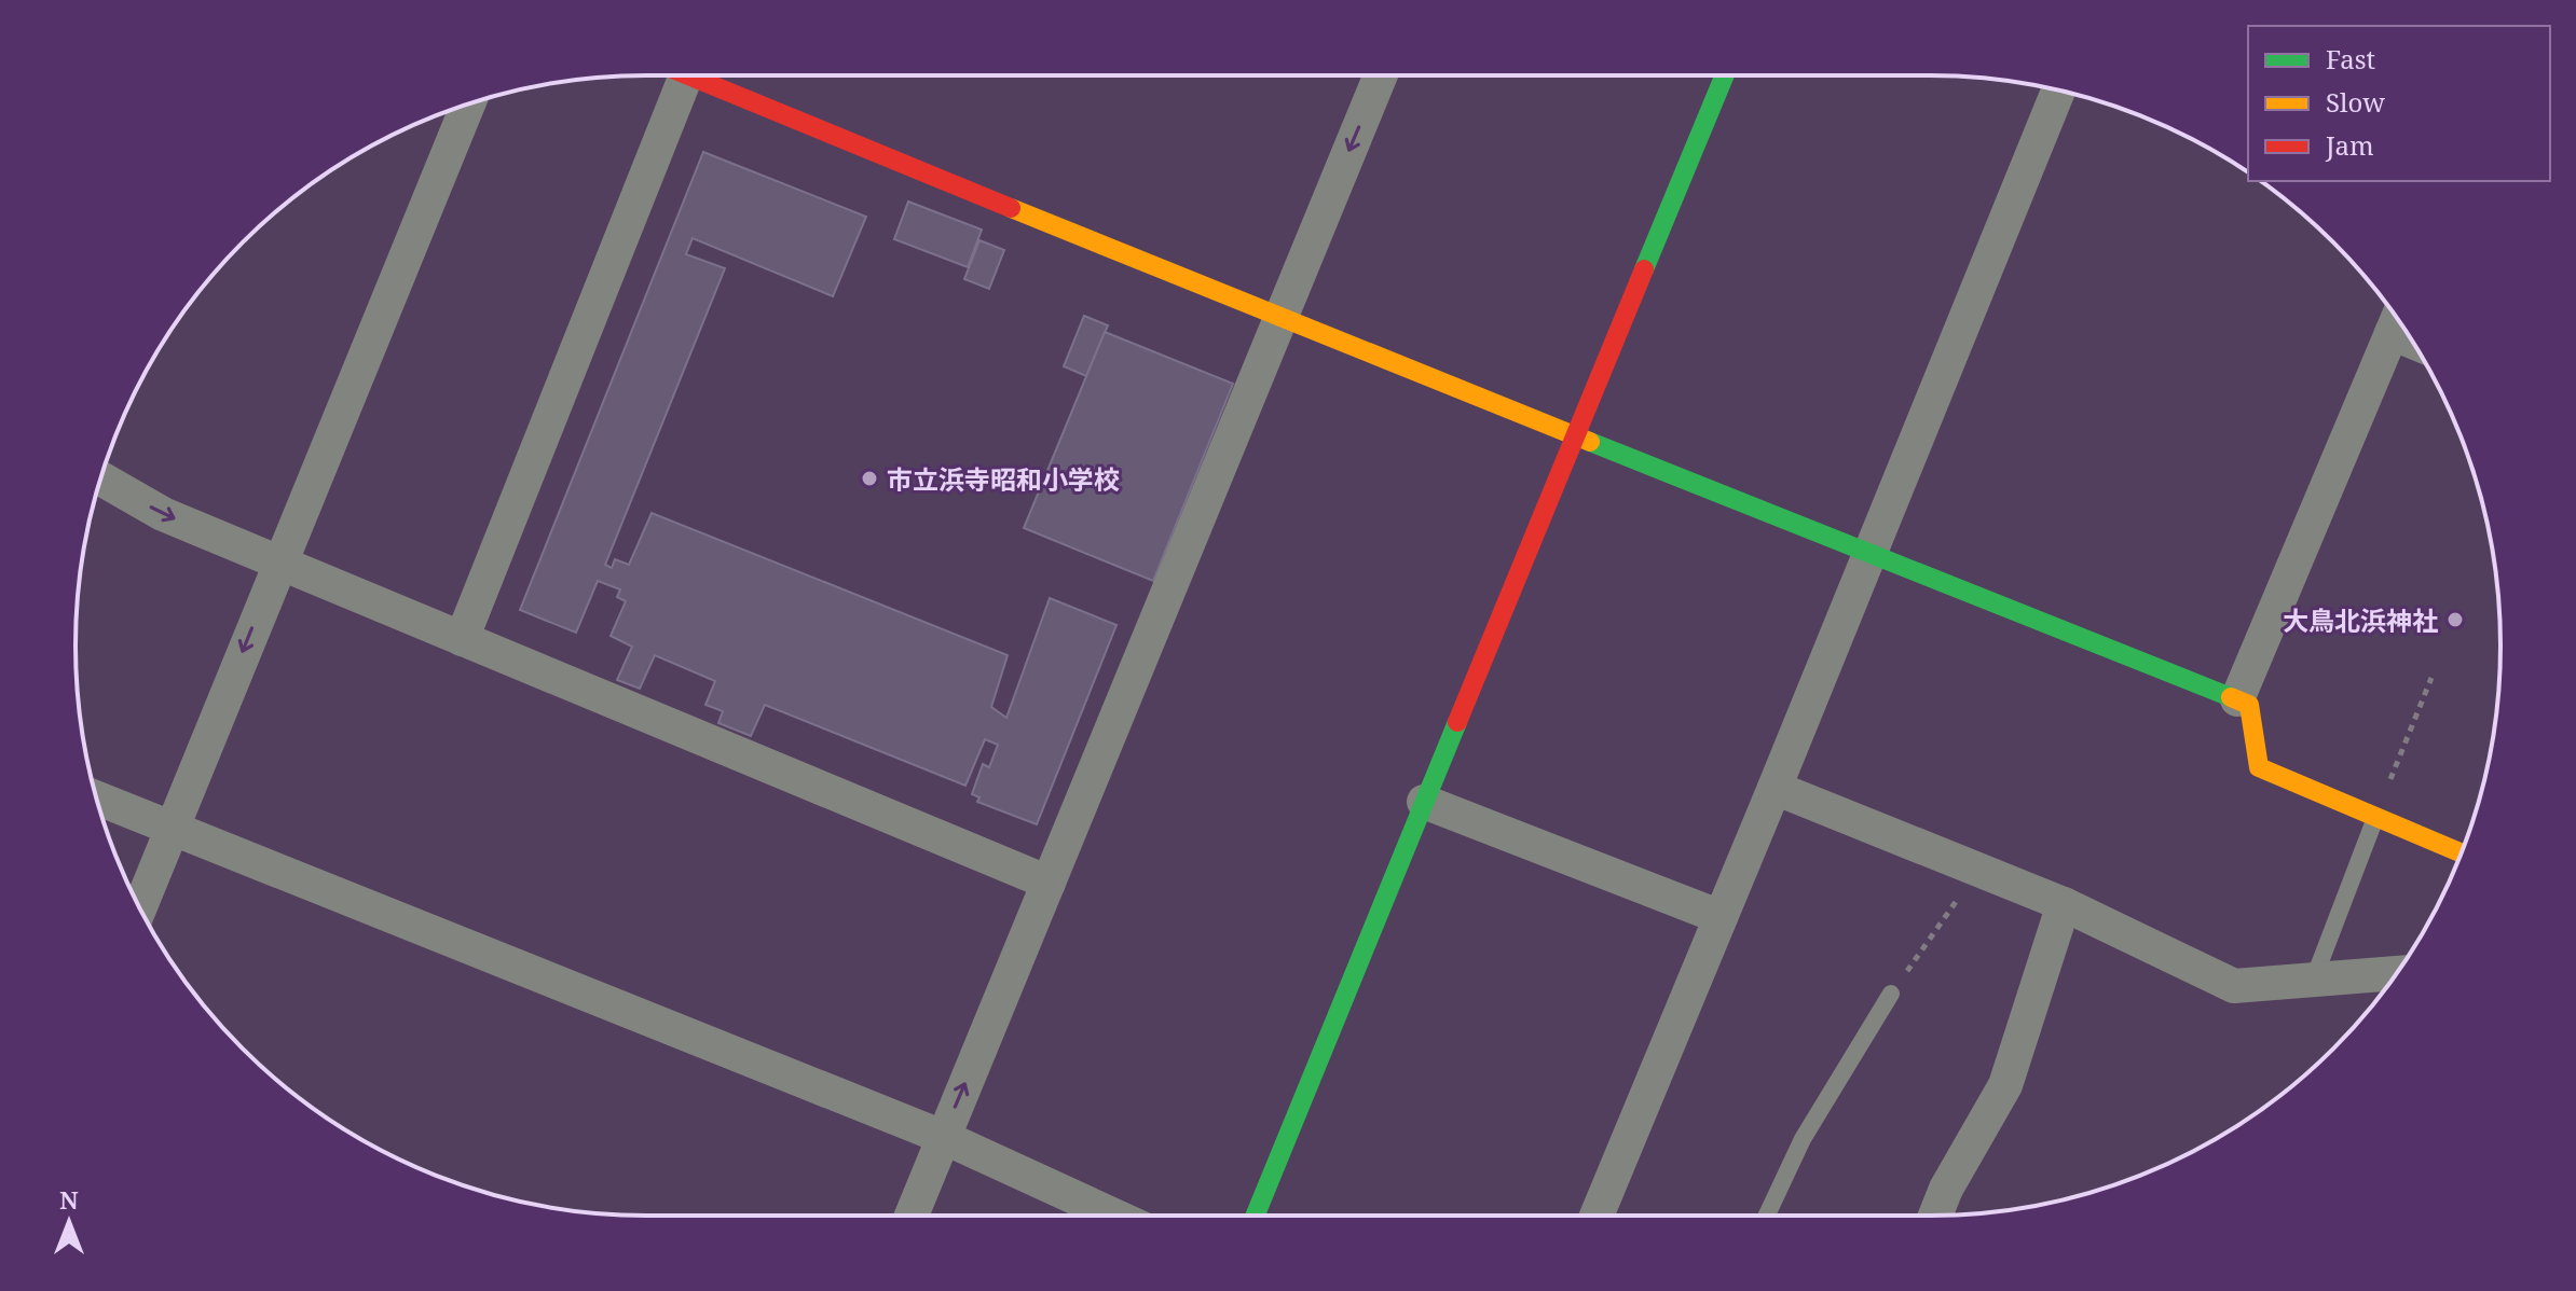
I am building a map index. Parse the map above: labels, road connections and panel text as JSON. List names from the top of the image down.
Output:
{
  "places": ["市立浜寺昭和小学校", "大鳥北浜神社"],
  "legend": ["Fast", "Slow", "Jam"],
  "north": "top"
}
